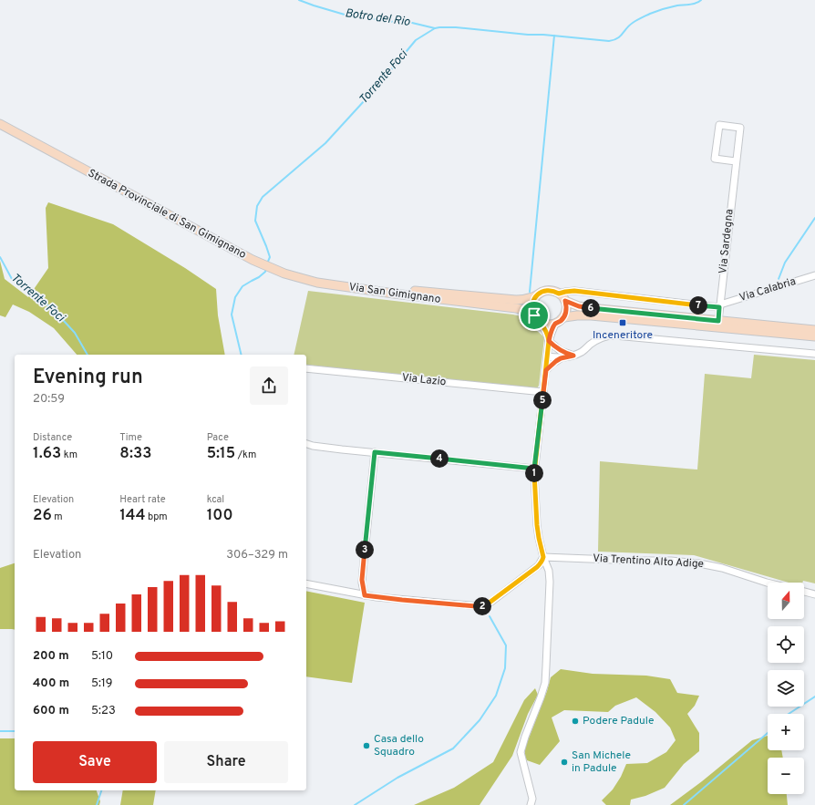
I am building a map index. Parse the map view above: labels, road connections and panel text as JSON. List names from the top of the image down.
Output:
{
  "streets": {
    "main road": ["Strada Provinciale di San Gimignano", "Via San Gimignano"],
    "street": [
      "Via Sardegna",
      "Via Calabria",
      "Via Lazio",
      "Via Trentino Alto Adige"
    ]
  },
  "crossings": [
    ["Strada Provinciale di San Gimignano", "Via San Gimignano"],
    ["Via Sardegna", "Via Calabria"],
    ["Via Calabria", "Via San Gimignano"]
  ],
  "water": ["Botro del Rio", "Torrente Foci"],
  "places": {
    "transit": ["Inceneritore"],
    "other": ["Podere Padule", "Casa dello Squadro", "San Michele in Padule"]
  },
  "north": "top",
  "page": {
    "pins": [
      "7",
      "6",
      "5",
      "4",
      "1",
      "3",
      "2"
    ],
    "heading": ["Evening run", "20:59"],
    "stats": [
      ["Distance", "1.63 km"],
      ["Time", "8:33"],
      ["Pace", "5:15 /km"],
      ["Elevation", "26 m"],
      ["Heart rate", "144 bpm"],
      ["kcal", "100"]
    ],
    "chart": ["Elevation", "306–329 m"],
    "map_buttons": ["+", "−"],
    "list": [
      {
        "name": "200 m",
        "note": "5:10"
      },
      {
        "name": "400 m",
        "note": "5:19"
      },
      {
        "name": "600 m",
        "note": "5:23"
      }
    ],
    "buttons": ["Save", "Share"]
  }
}
